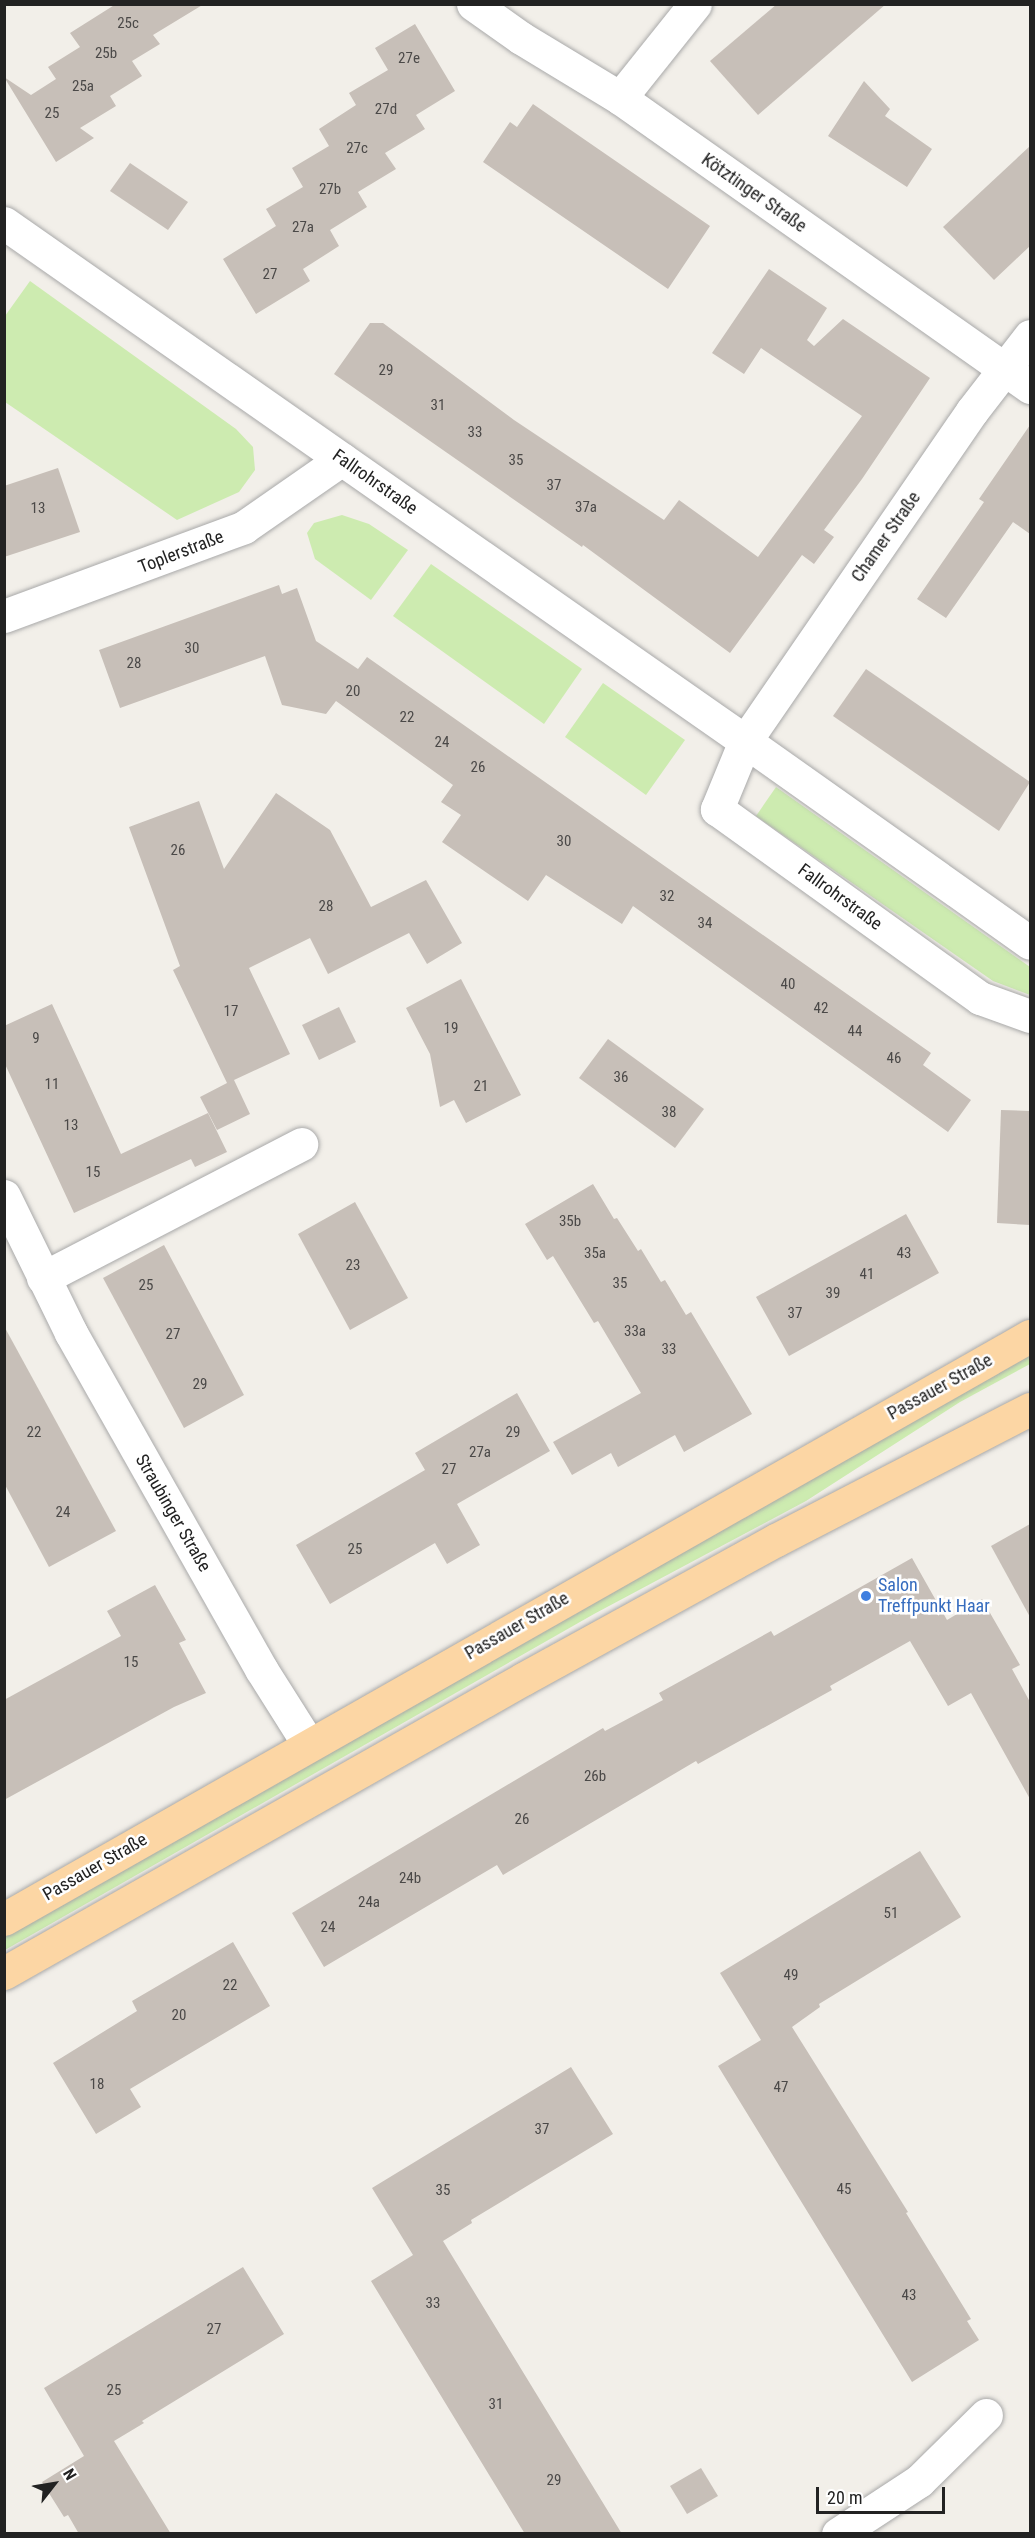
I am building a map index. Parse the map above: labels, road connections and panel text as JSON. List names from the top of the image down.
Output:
{
  "streets": {
    "main road": ["Passauer Straße"],
    "street": [
      "Kötztinger Straße",
      "Fallrohrstraße",
      "Chamer Straße",
      "Toplerstraße",
      "Straubinger Straße"
    ]
  },
  "crossings": [
    ["Kötztinger Straße", "Chamer Straße"],
    ["Fallrohrstraße", "Chamer Straße"],
    ["Fallrohrstraße", "Toplerstraße"],
    ["Passauer Straße", "Straubinger Straße"]
  ],
  "places": ["Salon Treffpunkt Haar"],
  "house_numbers": [
    "25c",
    "25b",
    "27e",
    "25a",
    "27d",
    "25",
    "27c",
    "27b",
    "27a",
    "27",
    "29",
    "31",
    "33",
    "35",
    "37",
    "37a",
    "13",
    "30",
    "28",
    "20",
    "22",
    "24",
    "26",
    "30",
    "26",
    "32",
    "28",
    "34",
    "40",
    "42",
    "17",
    "19",
    "44",
    "9",
    "46",
    "36",
    "11",
    "21",
    "38",
    "13",
    "15",
    "35b",
    "35a",
    "43",
    "23",
    "41",
    "35",
    "25",
    "39",
    "37",
    "33a",
    "27",
    "33",
    "29",
    "22",
    "29",
    "27a",
    "27",
    "24",
    "25",
    "15",
    "26b",
    "26",
    "24b",
    "24a",
    "51",
    "24",
    "49",
    "22",
    "20",
    "18",
    "47",
    "37",
    "45",
    "35",
    "43",
    "33",
    "27",
    "25",
    "31",
    "29"
  ],
  "scale_bar": "20 m",
  "north": "top right"
}
